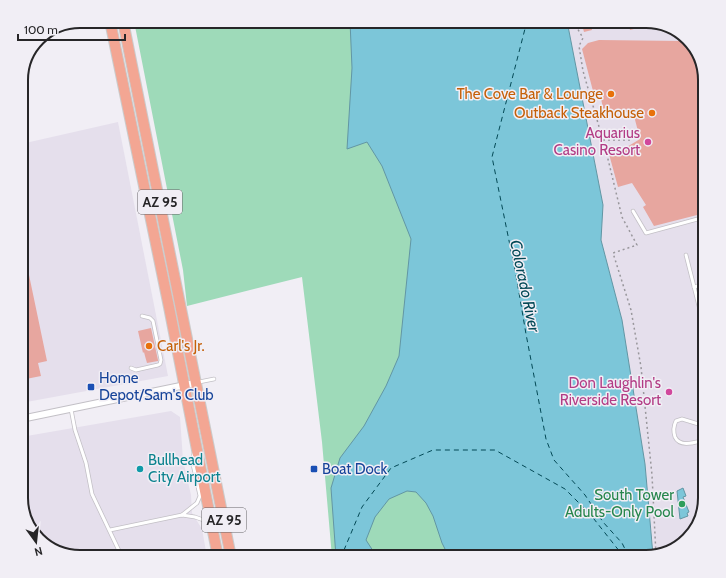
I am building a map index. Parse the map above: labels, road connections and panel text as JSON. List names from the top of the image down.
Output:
{
  "streets": {
    "highway": ["AZ 95"]
  },
  "water": ["Colorado River"],
  "places": {
    "other": [
      "The Cove Bar & Lounge",
      "Outback Steakhouse",
      "Aquarius Casino Resort",
      "Carl's Jr.",
      "Don Laughlin's Riverside Resort",
      "Bullhead City Airport",
      "South Tower Adults-Only Pool"
    ],
    "transit": ["Home Depot/Sam's Club", "Boat Dock"]
  },
  "scale_bar": "100 m",
  "north": "bottom"
}
